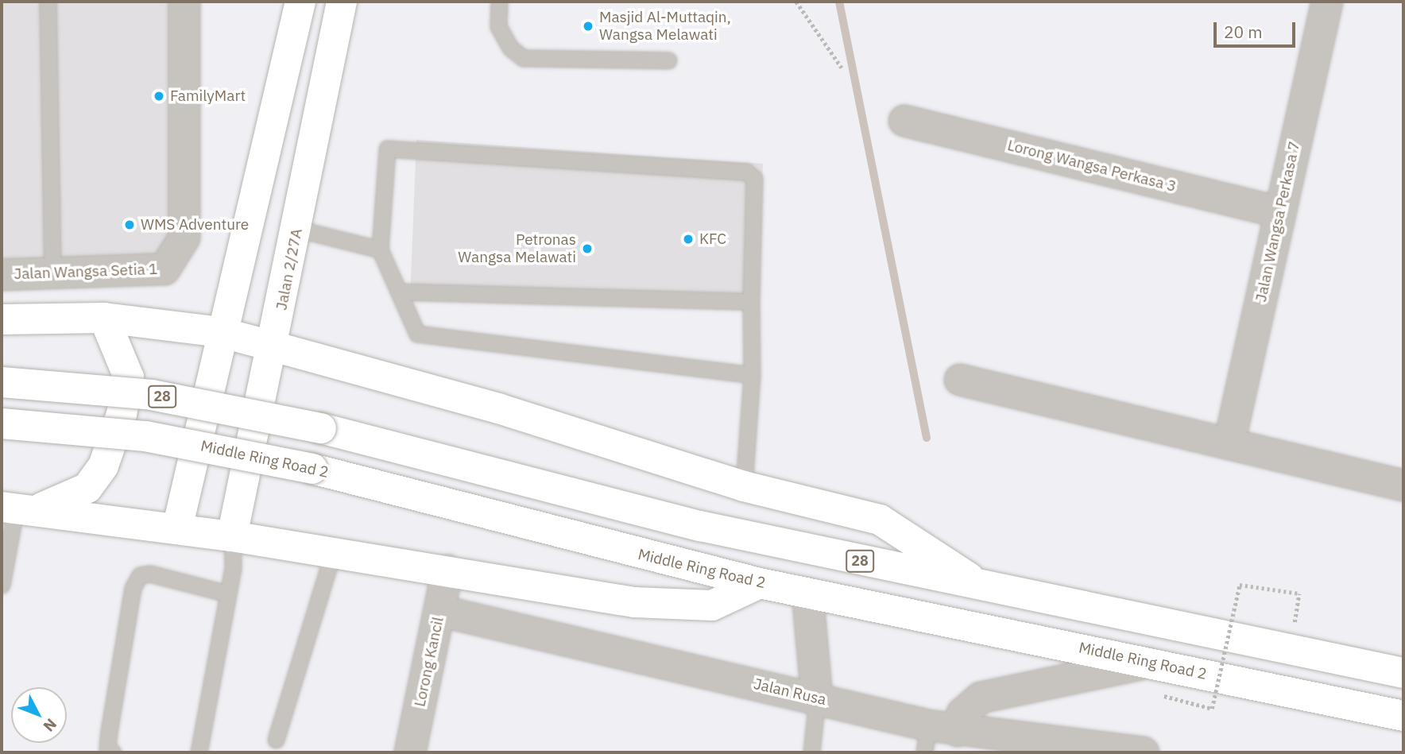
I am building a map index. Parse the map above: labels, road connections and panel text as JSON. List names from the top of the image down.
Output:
{
  "streets": {
    "main road": ["Jalan 2/27A", "28", "Middle Ring Road 2"],
    "street": [
      "Lorong Wangsa Perkasa 3",
      "Jalan Wangsa Perkasa 7",
      "Jalan Wangsa Setia 1",
      "Lorong Kancil",
      "Jalan Rusa"
    ]
  },
  "crossings": [
    ["Lorong Wangsa Perkasa 3", "Jalan Wangsa Perkasa 7"],
    ["Lorong Kancil", "Jalan Rusa"]
  ],
  "places": [
    "Masjid Al-Muttaqin, Wangsa Melawati",
    "FamilyMart",
    "WMS Adventure",
    "KFC",
    "Petronas Wangsa Melawati"
  ],
  "scale_bar": "20 m",
  "north": "bottom right"
}
